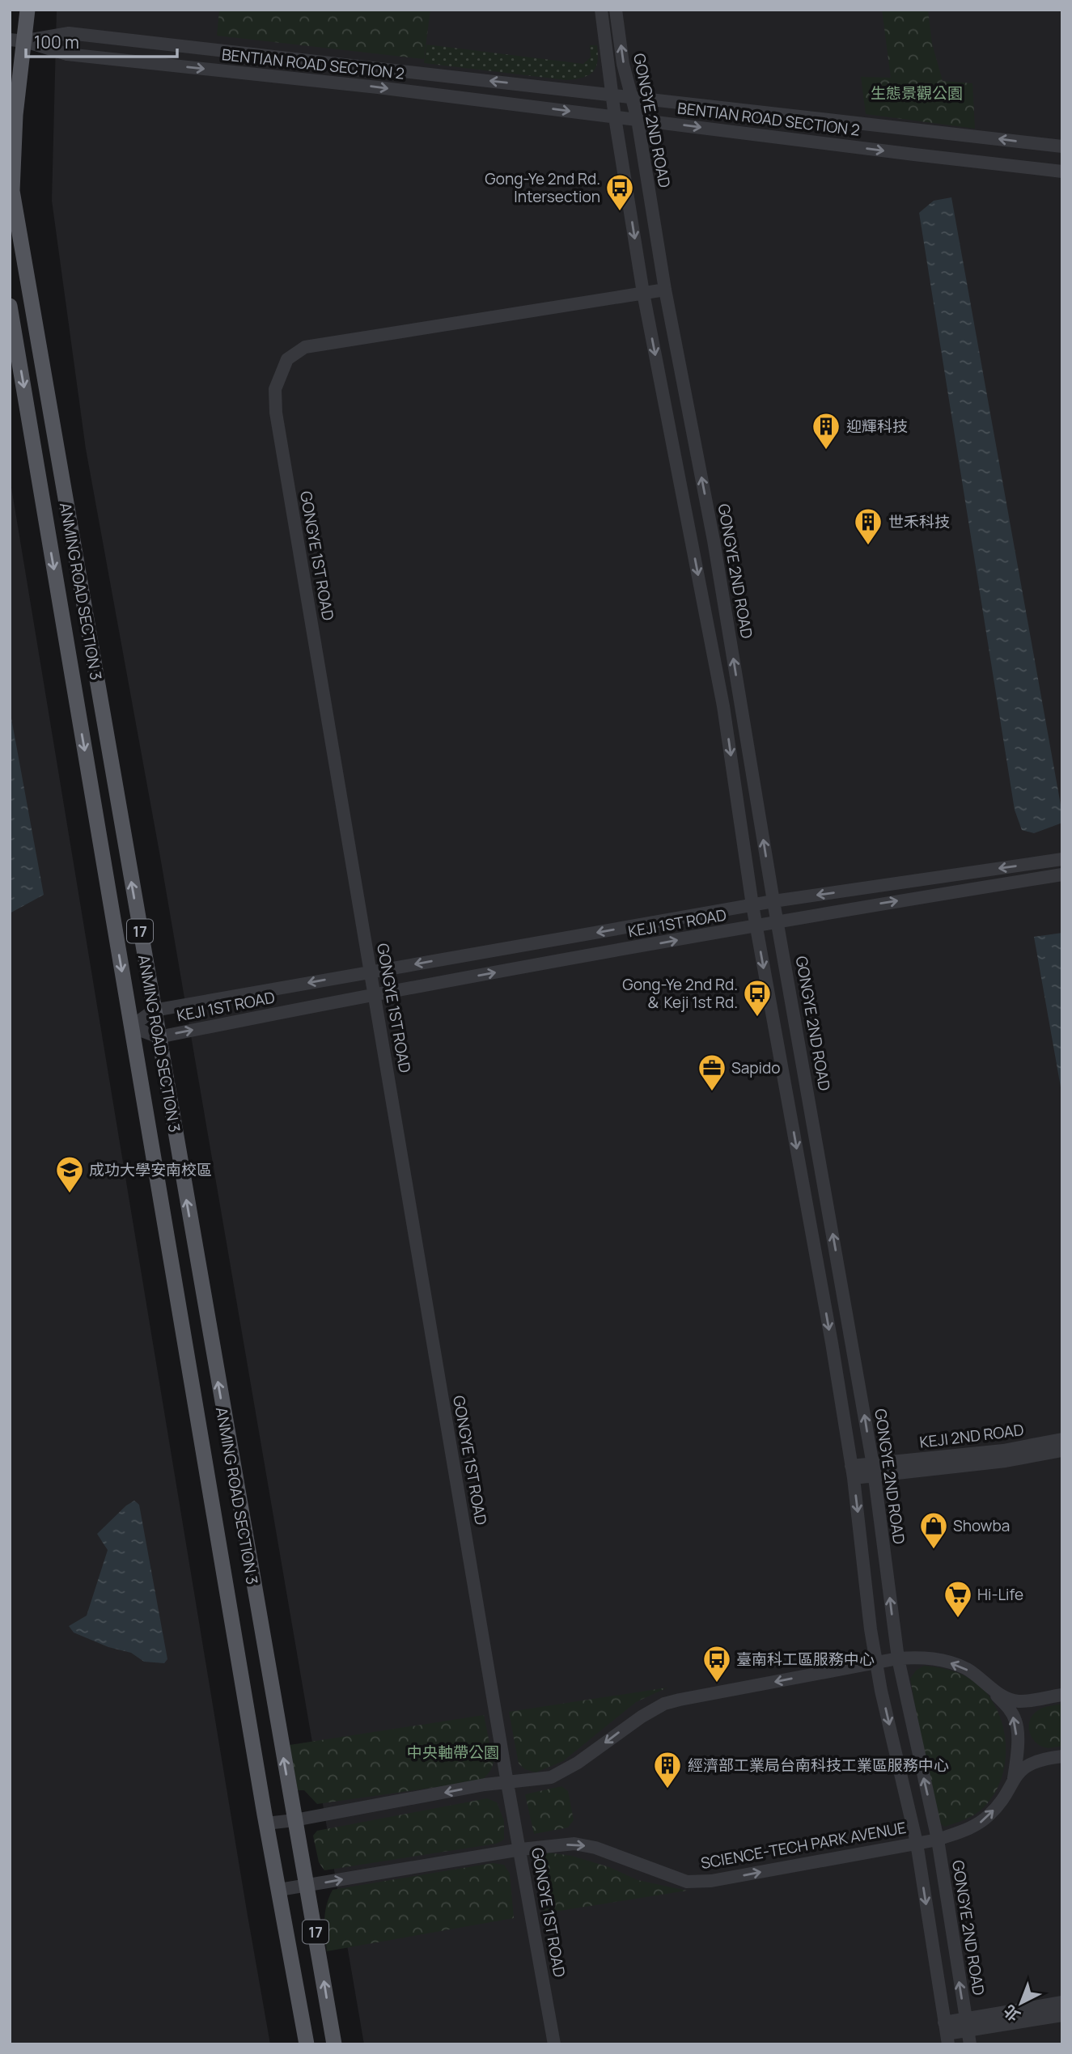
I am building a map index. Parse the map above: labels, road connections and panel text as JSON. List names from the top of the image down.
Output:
{
  "streets": {
    "main road": ["ANMING ROAD SECTION 3", "17"],
    "street": [
      "BENTIAN ROAD SECTION 2",
      "GONGYE 2ND ROAD",
      "GONGYE 1ST ROAD",
      "KEJI 1ST ROAD",
      "KEJI 2ND ROAD",
      "SCIENCE-TECH PARK AVENUE"
    ]
  },
  "crossings": [
    ["BENTIAN ROAD SECTION 2", "GONGYE 2ND ROAD"],
    ["BENTIAN ROAD SECTION 2", "ANMING ROAD SECTION 3"],
    ["BENTIAN ROAD SECTION 2", "17"],
    ["GONGYE 2ND ROAD", "GONGYE 1ST ROAD"],
    ["GONGYE 2ND ROAD", "KEJI 1ST ROAD"],
    ["GONGYE 2ND ROAD", "KEJI 2ND ROAD"],
    ["GONGYE 2ND ROAD", "SCIENCE-TECH PARK AVENUE"],
    ["GONGYE 1ST ROAD", "KEJI 1ST ROAD"],
    ["GONGYE 1ST ROAD", "SCIENCE-TECH PARK AVENUE"],
    ["ANMING ROAD SECTION 3", "KEJI 1ST ROAD"],
    ["ANMING ROAD SECTION 3", "17"],
    ["ANMING ROAD SECTION 3", "SCIENCE-TECH PARK AVENUE"]
  ],
  "parks": ["生態景觀公園", "中央軸帶公園"],
  "places": {
    "bus stop": ["Gong-Ye 2nd Rd. Intersection", "Gong-Ye 2nd Rd. ＆ Keji 1st Rd.", "臺南科工區服務中心"],
    "building": ["迎輝科技", "世禾科技", "經濟部工業局台南科技工業區服務中心"],
    "office": ["Sapido"],
    "school or university": ["成功大學安南校區"],
    "shop": ["Showba"],
    "supermarket": ["Hi-Life"]
  },
  "scale_bar": "100 m",
  "north": "bottom left"
}
